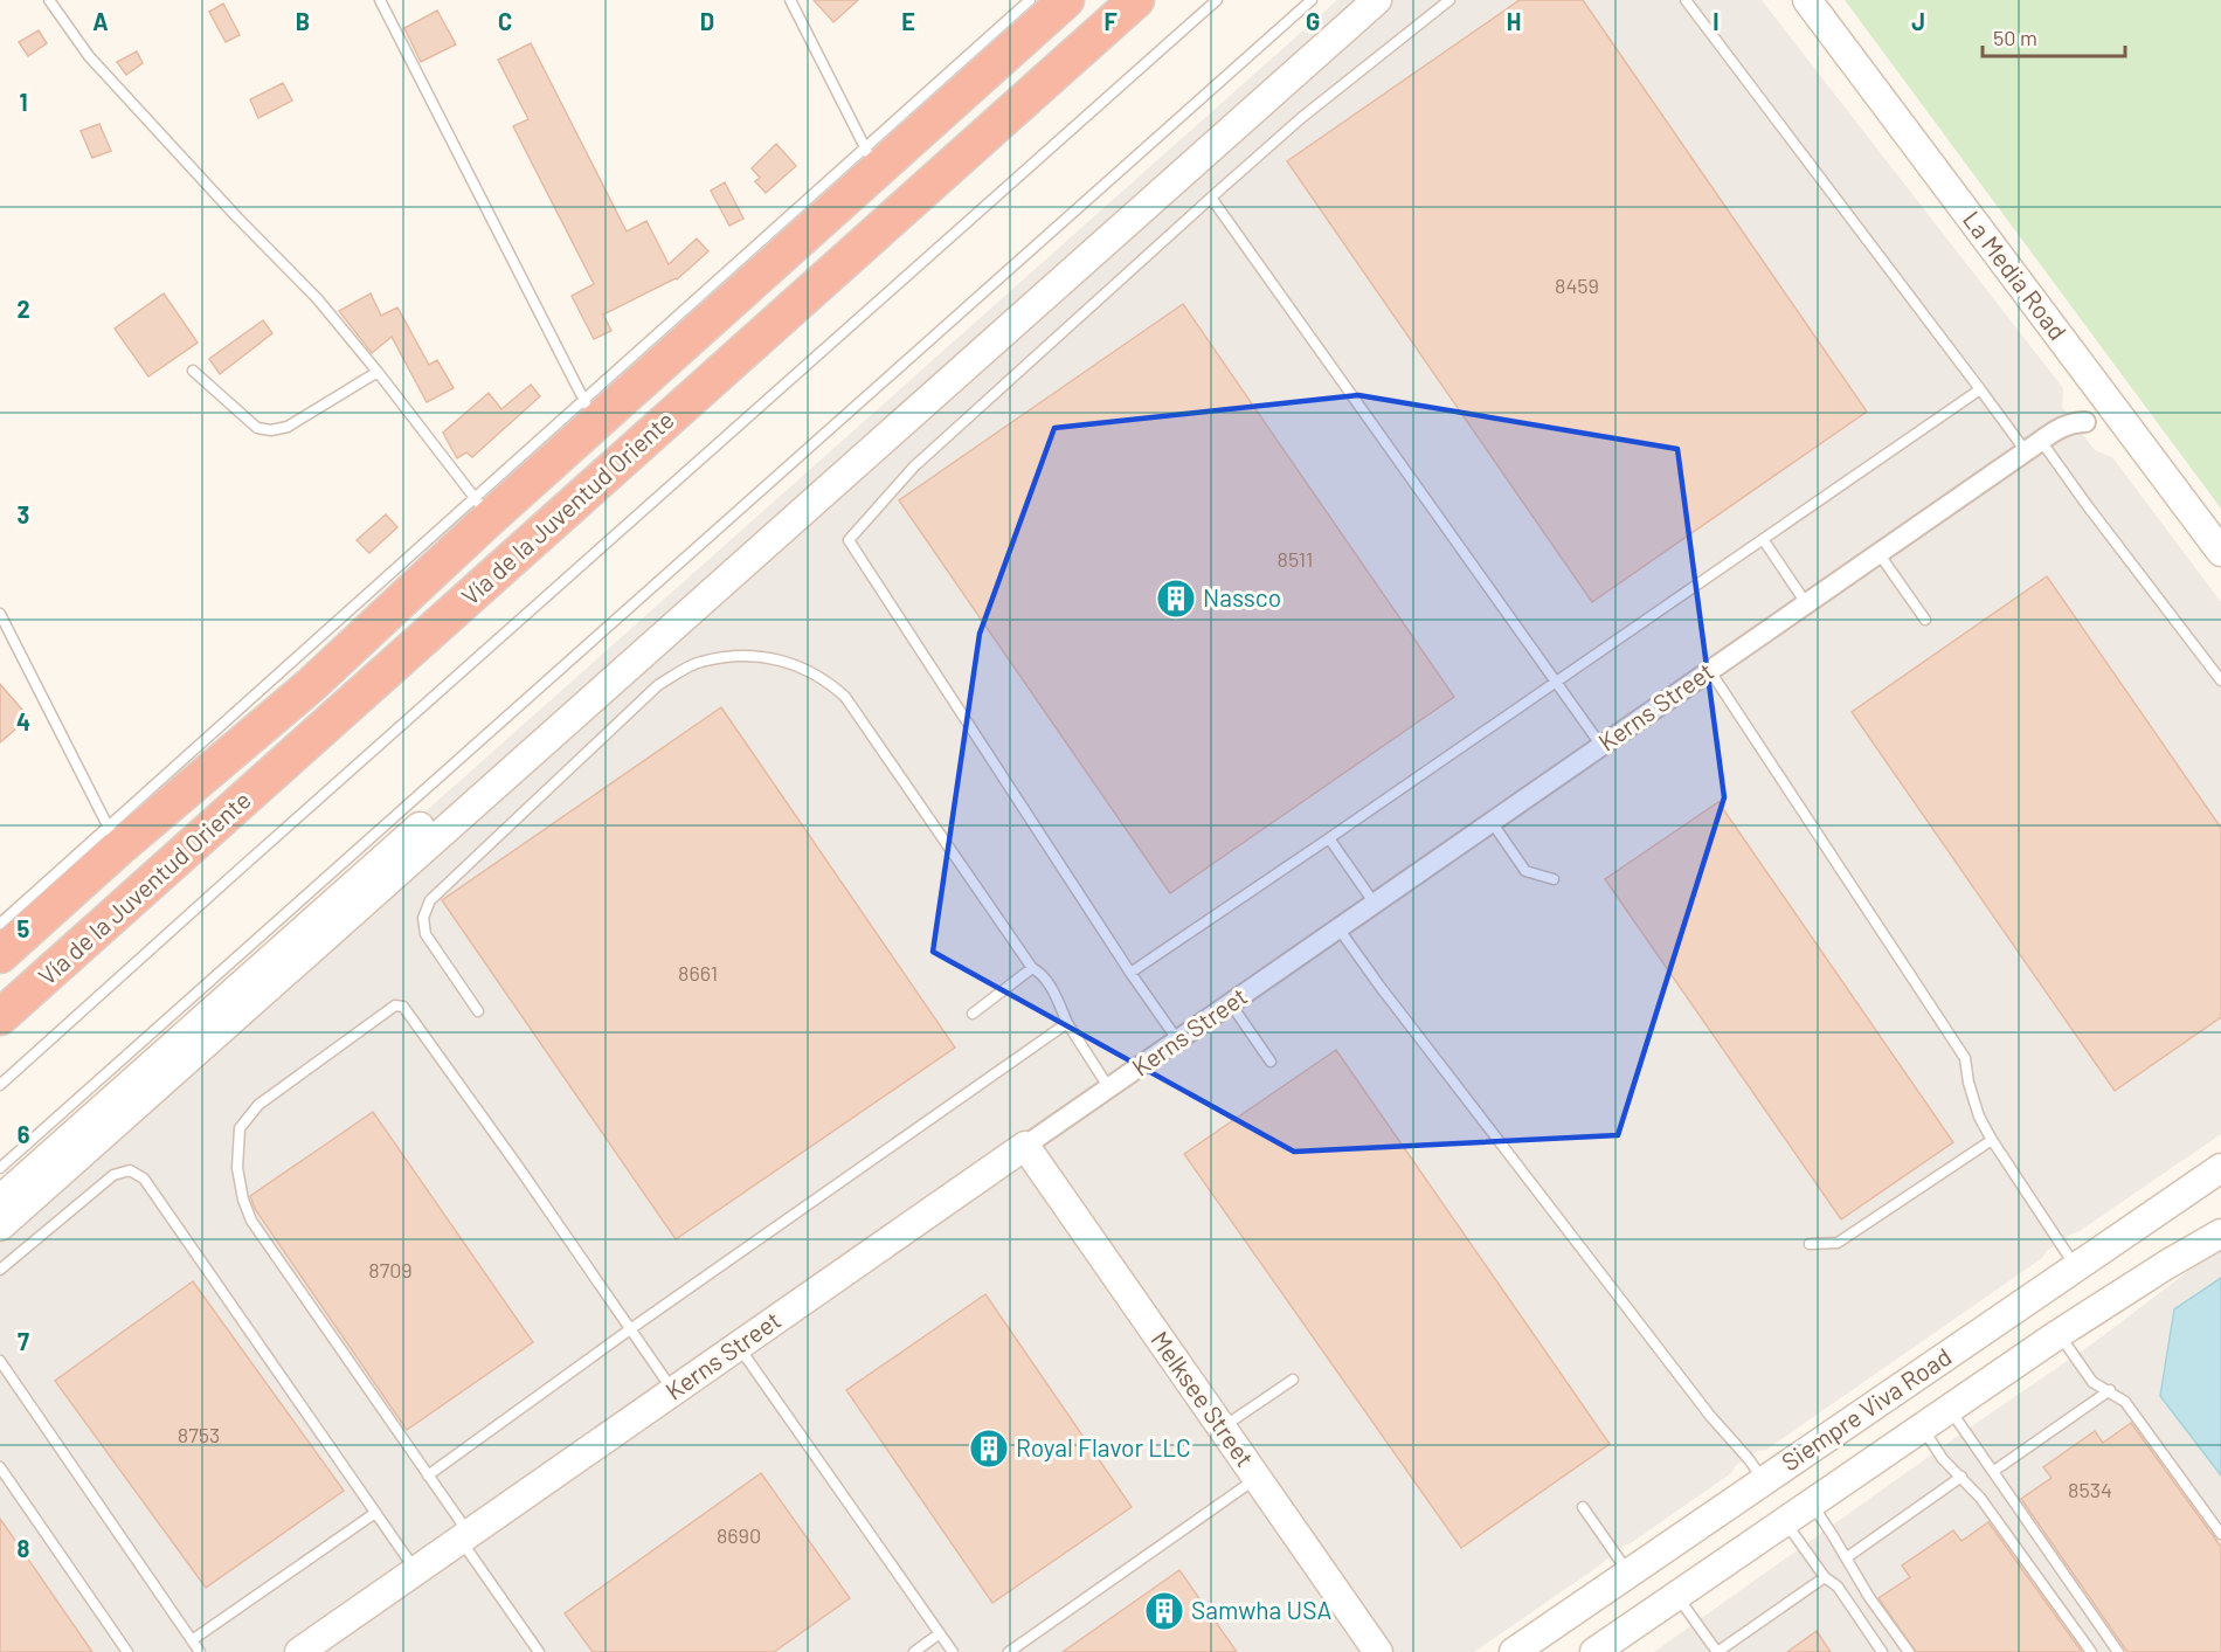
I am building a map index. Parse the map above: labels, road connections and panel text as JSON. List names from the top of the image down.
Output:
{
  "streets": {
    "highway": ["Vía de la Juventud Oriente"],
    "main road": [
      "La Media Road",
      "Kerns Street",
      "Melksee Street",
      "Siempre Viva Road"
    ]
  },
  "crossings": [
    ["Kerns Street", "Melksee Street"]
  ],
  "places": {
    "building": ["Nassco", "Royal Flavor LLC", "Samwha USA"]
  },
  "house_numbers": [
    "8459",
    "8511",
    "8661",
    "8709",
    "8753",
    "8534",
    "8690"
  ],
  "scale_bar": "50 m",
  "grid": {
    "columns": [
      "A",
      "B",
      "C",
      "D",
      "E",
      "F",
      "G",
      "H",
      "I",
      "J"
    ],
    "rows": [
      "1",
      "2",
      "3",
      "4",
      "5",
      "6",
      "7",
      "8"
    ]
  }
}
